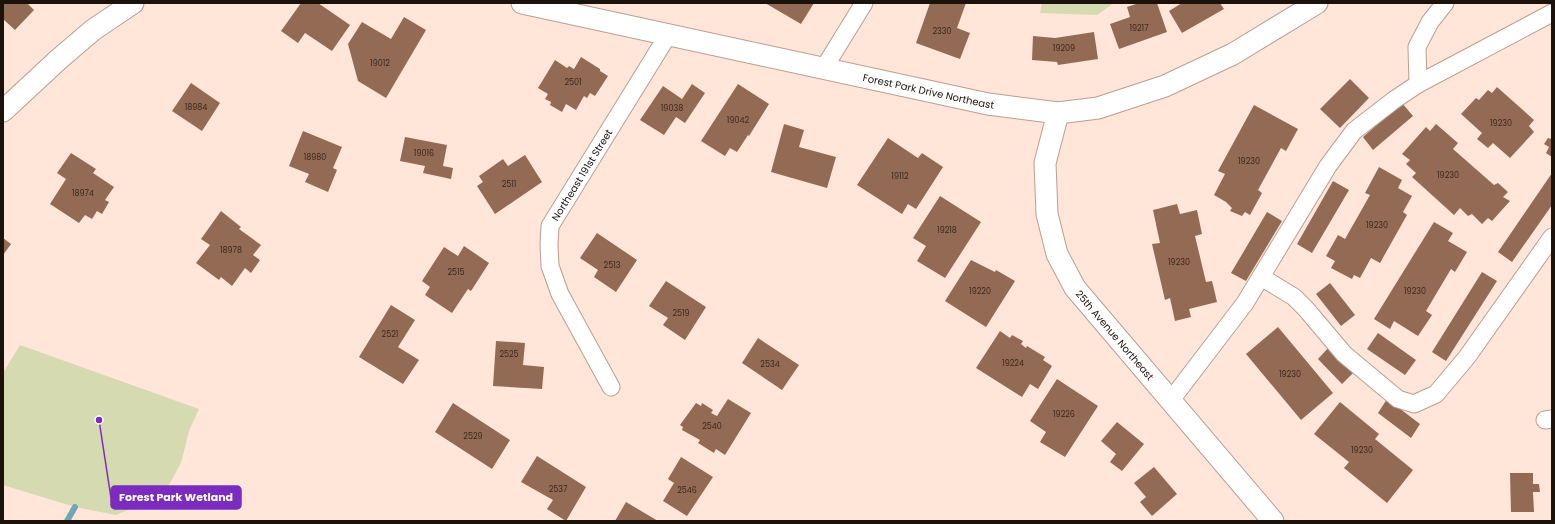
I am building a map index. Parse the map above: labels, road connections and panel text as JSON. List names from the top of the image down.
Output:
{
  "streets": {
    "street": ["Forest Park Drive Northeast", "Northeast 191st Street", "25th Avenue Northeast"]
  },
  "crossings": [
    ["Forest Park Drive Northeast", "Northeast 191st Street"],
    ["Forest Park Drive Northeast", "25th Avenue Northeast"]
  ],
  "places": ["Forest Park Wetland"],
  "house_numbers": [
    "19217",
    "2330",
    "19209",
    "19012",
    "2501",
    "18984",
    "19038",
    "19042",
    "19230",
    "19016",
    "18980",
    "19230",
    "19230",
    "19112",
    "2511",
    "18974",
    "19230",
    "19218",
    "18978",
    "19230",
    "2513",
    "2515",
    "19220",
    "19230",
    "2519",
    "2521",
    "2525",
    "19224",
    "2534",
    "19230",
    "19226",
    "2540",
    "2529",
    "19230",
    "2537",
    "2546"
  ]
}
